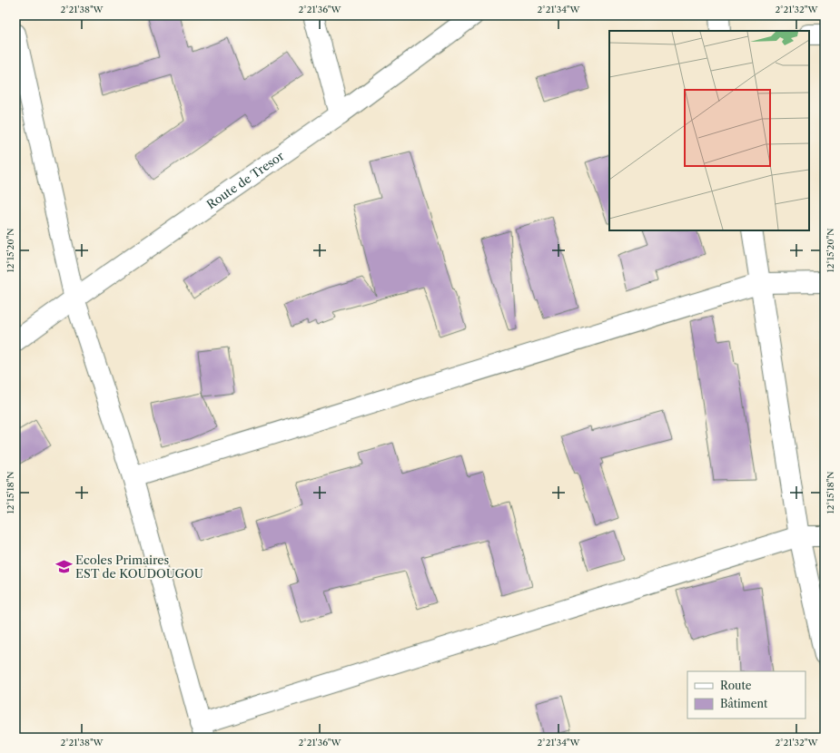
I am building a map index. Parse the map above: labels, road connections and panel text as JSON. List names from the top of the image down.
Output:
{
  "streets": {
    "street": ["Route de Tresor"]
  },
  "places": {
    "school or university": ["Ecoles Primaires EST de KOUDOUGOU"]
  },
  "legend": ["Route", "Bâtiment"],
  "coordinates": [
    "2°21'38\"W",
    "2°21'36\"W",
    "2°21'34\"W",
    "2°21'32\"W",
    "12°15'20\"N",
    "12°15'18\"N"
  ]
}
